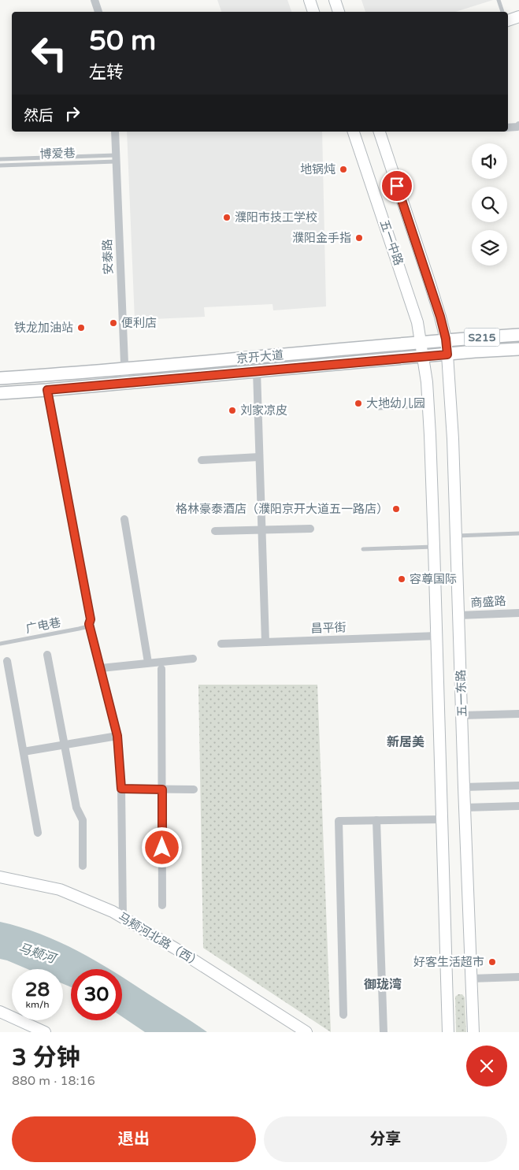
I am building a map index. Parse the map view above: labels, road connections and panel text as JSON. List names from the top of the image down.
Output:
{
  "streets": {
    "main road": ["S215", "京开大道"],
    "street": [
      "五一中路",
      "安泰路",
      "商盛路",
      "昌平街",
      "五一东路",
      "马颊河北路（西）"
    ],
    "lane": ["博爱巷", "广电巷"]
  },
  "crossings": [
    ["博爱巷", "安泰路"],
    ["五一中路", "京开大道"],
    ["五一中路", "五一东路"],
    ["安泰路", "京开大道"],
    ["京开大道", "五一东路"],
    ["商盛路", "五一东路"],
    ["昌平街", "五一东路"]
  ],
  "districts": ["新居美", "御珑湾"],
  "water": ["马颊河"],
  "places": [
    "地锅炖",
    "濮阳市技工学校",
    "濮阳金手指",
    "便利店",
    "铁龙加油站",
    "大地幼儿园",
    "刘家凉皮",
    "格林豪泰酒店（濮阳京开大道五一路店）",
    "容尊国际",
    "好客生活超市"
  ],
  "page": {
    "turn": ["50 m", "左转"],
    "then": "然后",
    "speed": "28 km/h",
    "limit": "30",
    "heading": ["3 分钟", "880 m · 18:16"],
    "buttons": ["退出", "分享"]
  }
}
